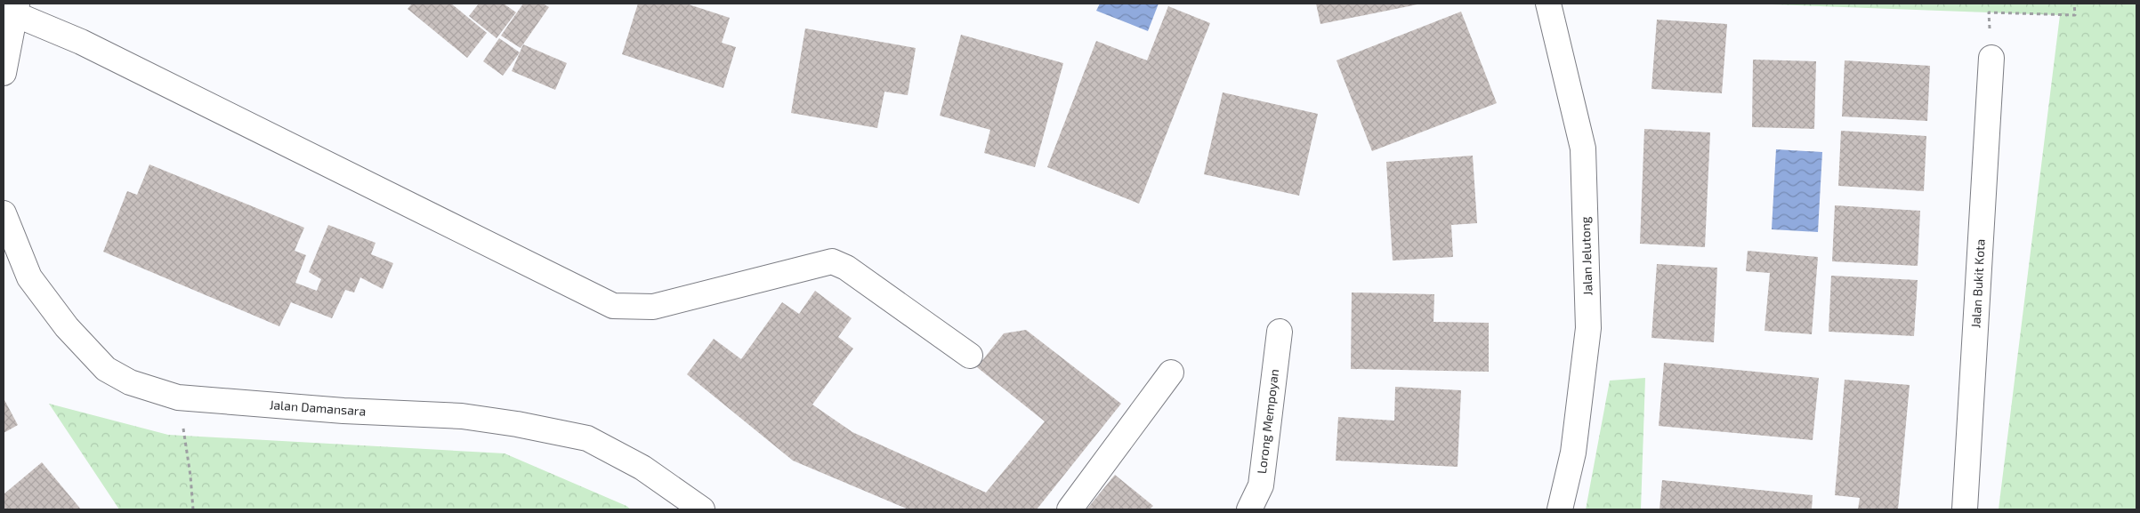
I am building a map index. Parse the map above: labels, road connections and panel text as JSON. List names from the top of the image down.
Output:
{
  "streets": {
    "street": [
      "Jalan Jelutong",
      "Jalan Bukit Kota",
      "Jalan Damansara",
      "Lorong Mempoyan"
    ]
  }
}
